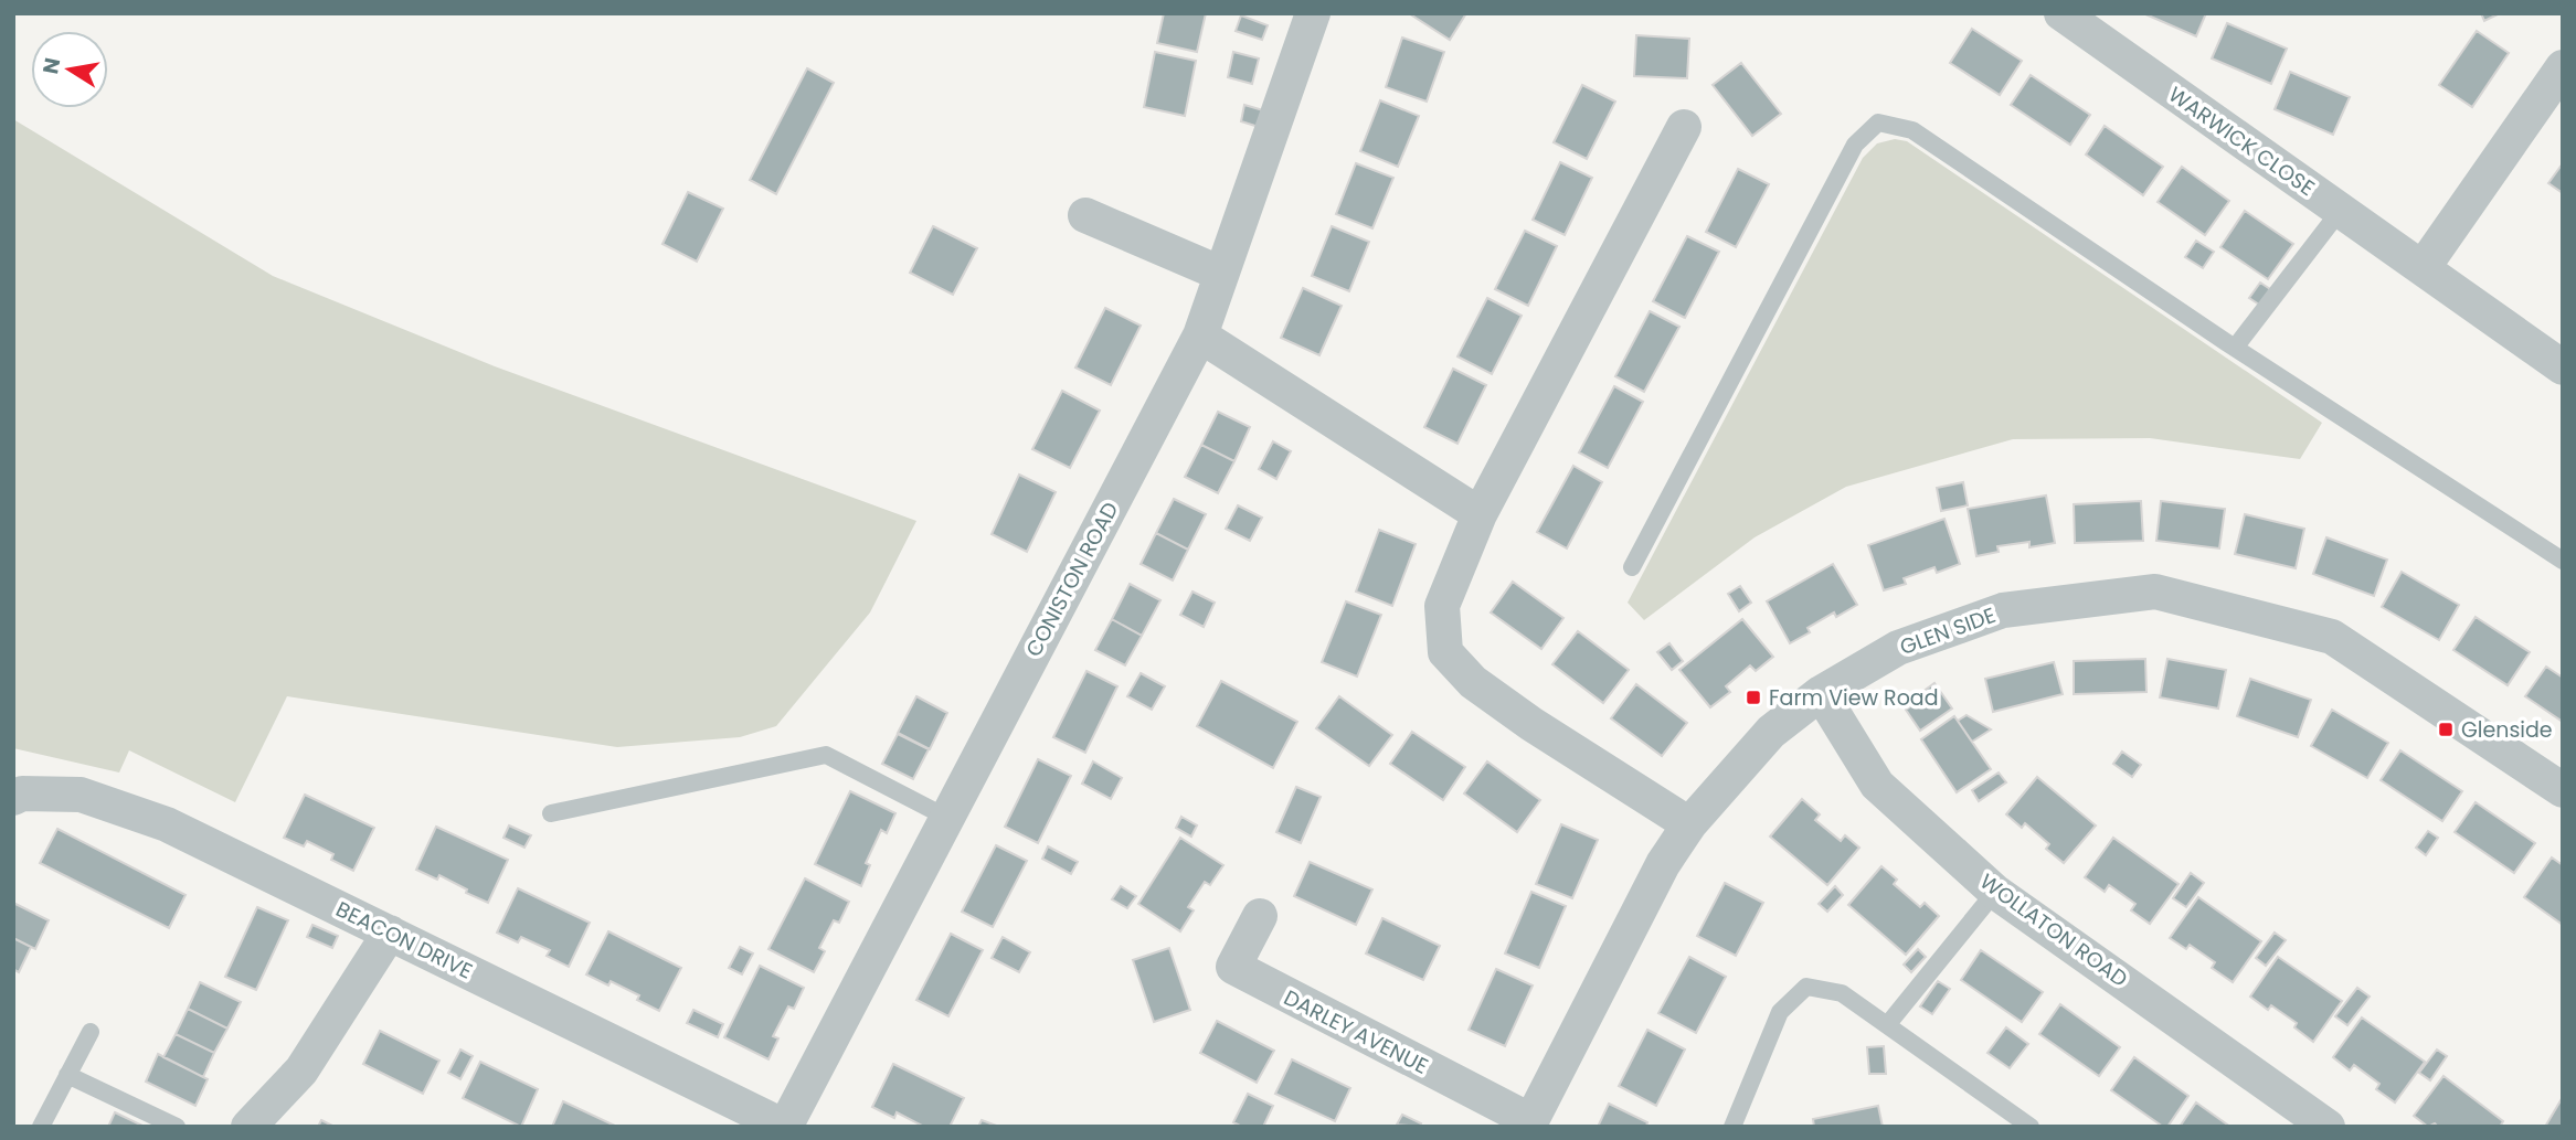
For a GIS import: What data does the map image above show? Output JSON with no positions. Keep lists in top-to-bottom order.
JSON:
{
  "streets": {
    "street": [
      "WARWICK CLOSE",
      "CONISTON ROAD",
      "GLEN SIDE",
      "WOLLATON ROAD",
      "BEACON DRIVE",
      "DARLEY AVENUE"
    ]
  },
  "crossings": [
    ["CONISTON ROAD", "BEACON DRIVE"],
    ["GLEN SIDE", "WOLLATON ROAD"],
    ["GLEN SIDE", "DARLEY AVENUE"]
  ],
  "places": {
    "transit": ["Farm View Road", "Glenside"]
  },
  "north": "left"
}
